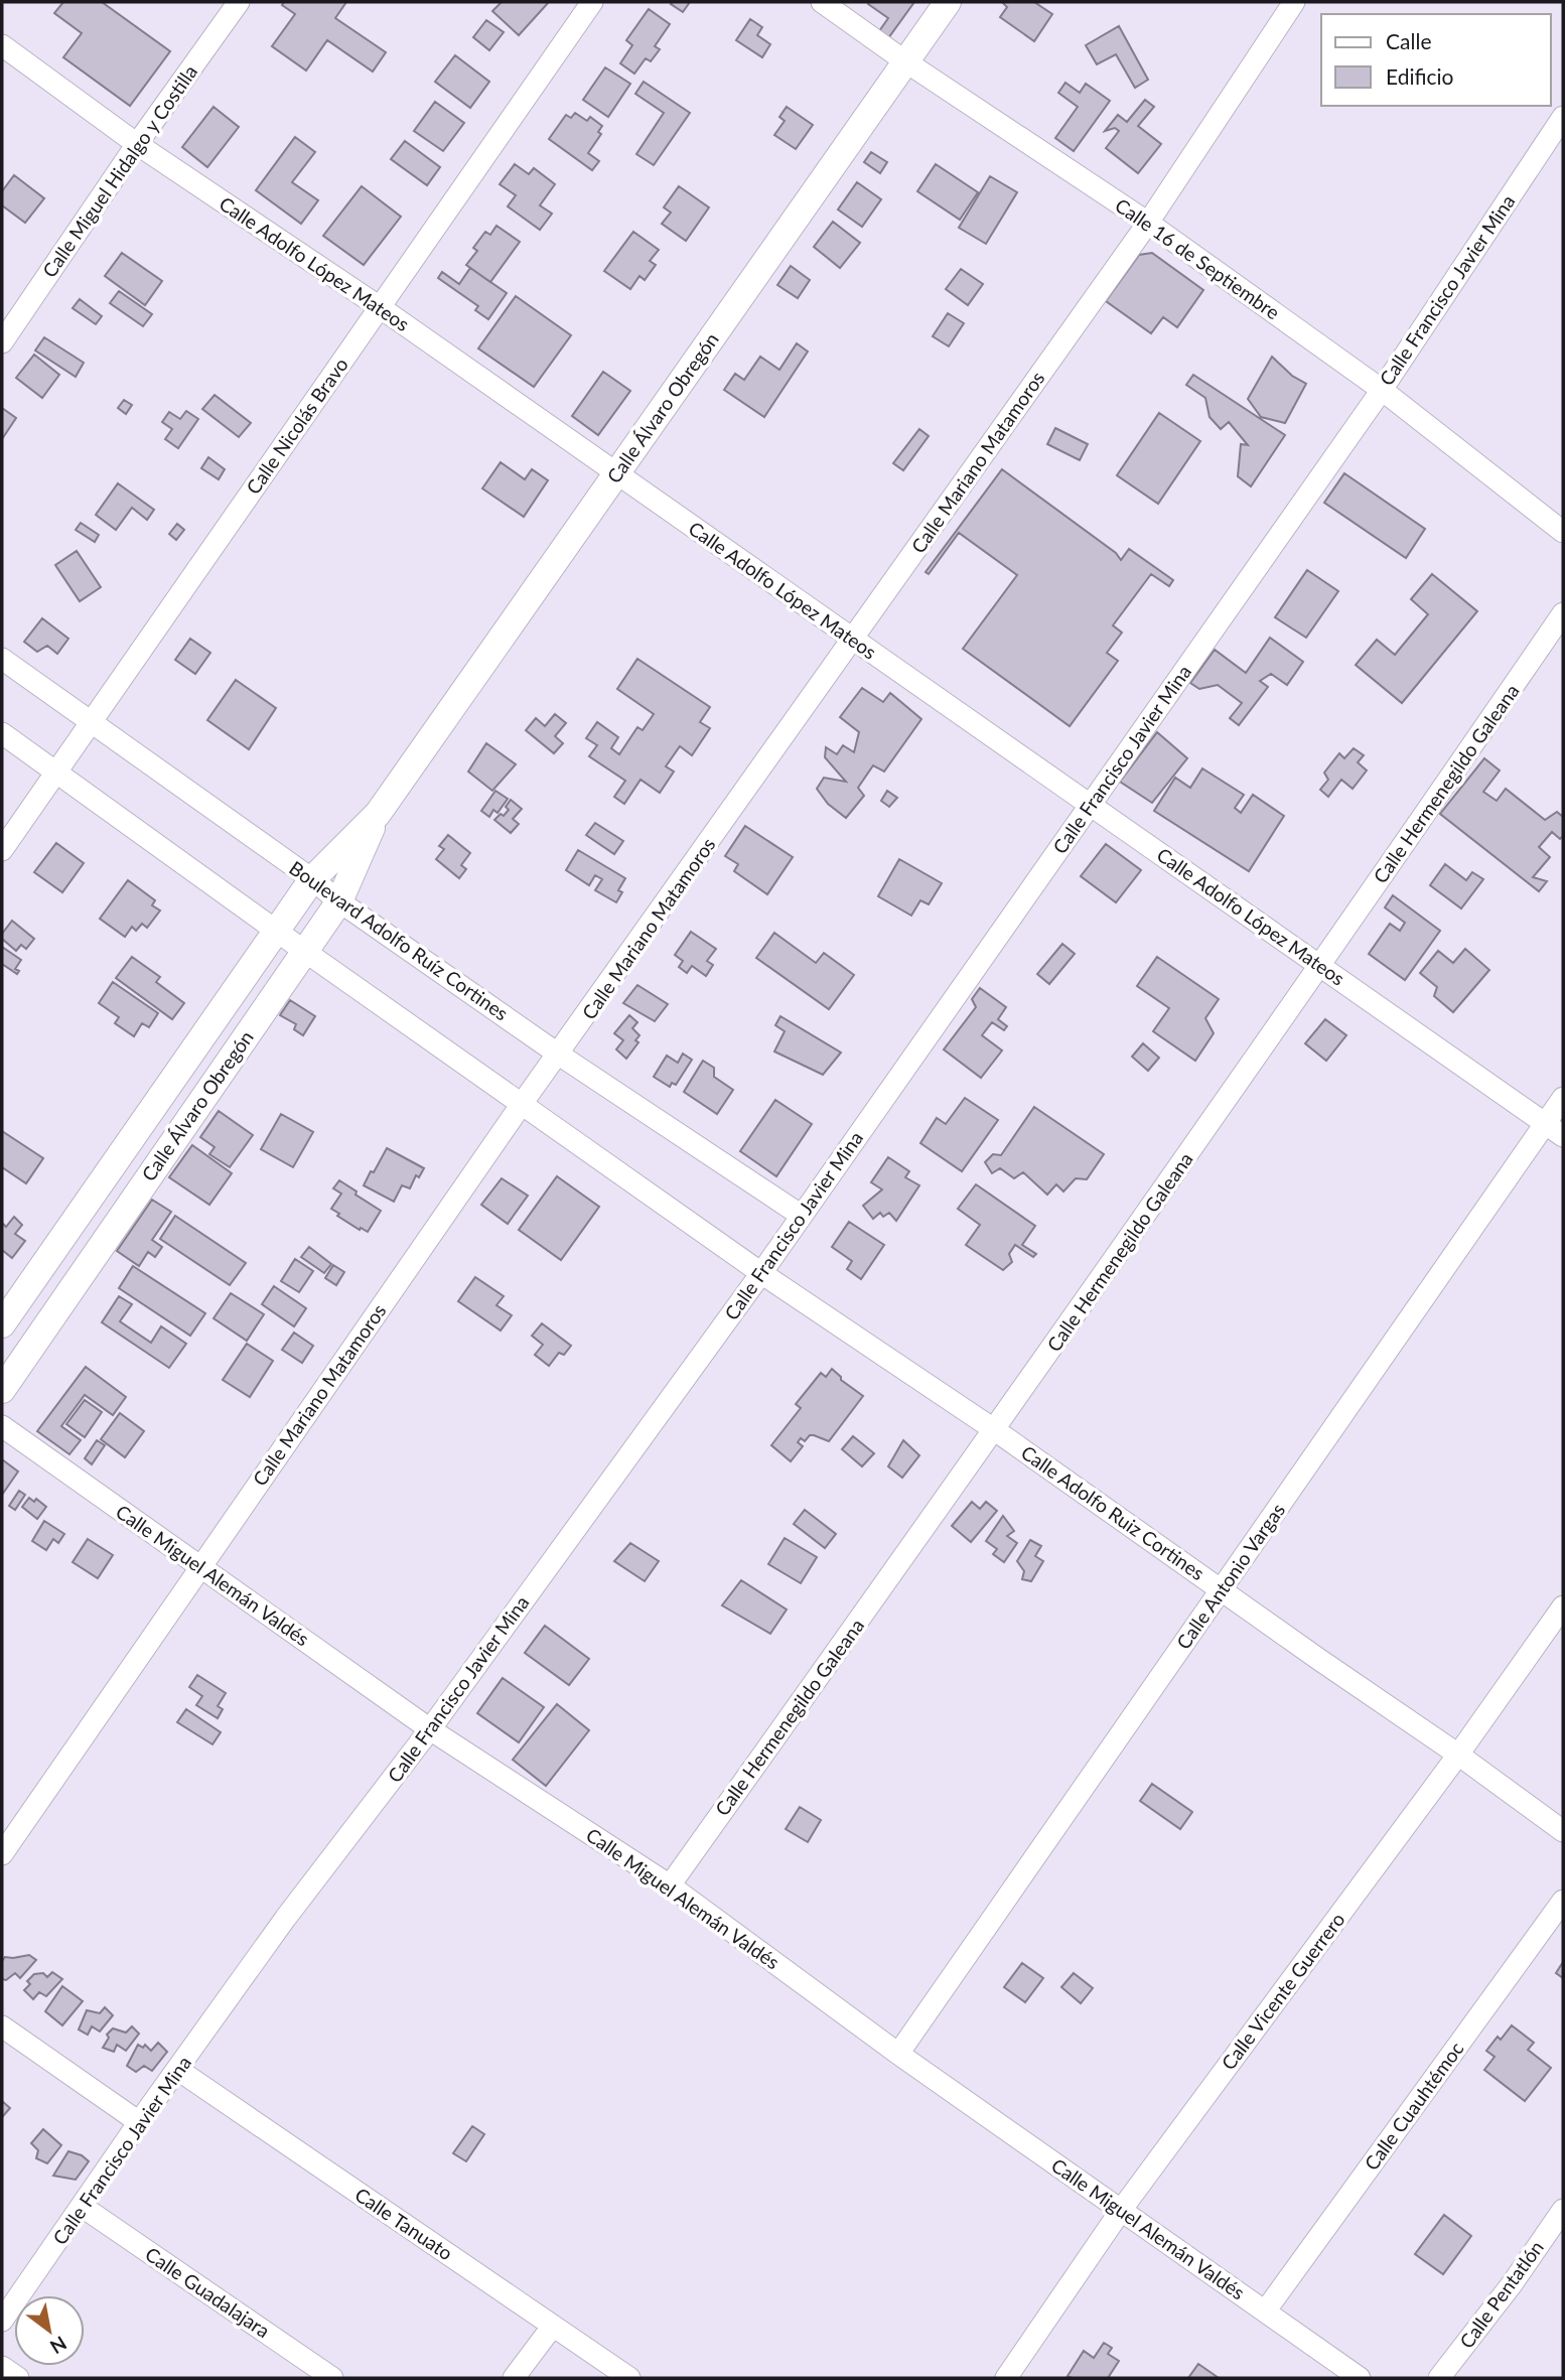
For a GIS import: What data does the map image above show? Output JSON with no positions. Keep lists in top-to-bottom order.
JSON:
{
  "streets": {
    "street": [
      "Calle Miguel Hidalgo y Costilla",
      "Calle 16 de Septiembre",
      "Calle Adolfo López Mateos",
      "Calle Francisco Javier Mina",
      "Calle Álvaro Obregón",
      "Calle Nicolás Bravo",
      "Calle Mariano Matamoros",
      "Calle Hermenegildo Galeana",
      "Boulevard Adolfo Ruíz Cortines",
      "Calle Adolfo Ruiz Cortines",
      "Calle Miguel Alemán Valdés",
      "Calle Antonio Vargas",
      "Calle Vicente Guerrero",
      "Calle Cuauhtémoc",
      "Calle Tanuato",
      "Calle Guadalajara",
      "Calle Pentatlón"
    ]
  },
  "crossings": [
    ["Calle Miguel Hidalgo y Costilla", "Calle Adolfo López Mateos"],
    ["Calle 16 de Septiembre", "Calle Francisco Javier Mina"],
    ["Calle 16 de Septiembre", "Calle Álvaro Obregón"],
    ["Calle 16 de Septiembre", "Calle Mariano Matamoros"],
    ["Calle Adolfo López Mateos", "Calle Francisco Javier Mina"],
    ["Calle Adolfo López Mateos", "Calle Álvaro Obregón"],
    ["Calle Adolfo López Mateos", "Calle Nicolás Bravo"],
    ["Calle Adolfo López Mateos", "Calle Mariano Matamoros"],
    ["Calle Adolfo López Mateos", "Calle Hermenegildo Galeana"],
    ["Calle Adolfo López Mateos", "Calle Antonio Vargas"],
    ["Calle Francisco Javier Mina", "Boulevard Adolfo Ruíz Cortines"],
    ["Calle Francisco Javier Mina", "Calle Adolfo Ruiz Cortines"],
    ["Calle Francisco Javier Mina", "Calle Miguel Alemán Valdés"],
    ["Calle Francisco Javier Mina", "Calle Tanuato"],
    ["Calle Francisco Javier Mina", "Calle Guadalajara"],
    ["Calle Álvaro Obregón", "Boulevard Adolfo Ruíz Cortines"],
    ["Calle Álvaro Obregón", "Calle Adolfo Ruiz Cortines"],
    ["Calle Nicolás Bravo", "Boulevard Adolfo Ruíz Cortines"],
    ["Calle Mariano Matamoros", "Boulevard Adolfo Ruíz Cortines"],
    ["Calle Mariano Matamoros", "Calle Adolfo Ruiz Cortines"],
    ["Calle Mariano Matamoros", "Calle Miguel Alemán Valdés"],
    ["Calle Hermenegildo Galeana", "Calle Adolfo Ruiz Cortines"],
    ["Calle Hermenegildo Galeana", "Calle Miguel Alemán Valdés"],
    ["Calle Adolfo Ruiz Cortines", "Calle Antonio Vargas"],
    ["Calle Adolfo Ruiz Cortines", "Calle Vicente Guerrero"],
    ["Calle Miguel Alemán Valdés", "Calle Antonio Vargas"],
    ["Calle Miguel Alemán Valdés", "Calle Vicente Guerrero"],
    ["Calle Miguel Alemán Valdés", "Calle Cuauhtémoc"]
  ],
  "legend": ["Calle", "Edificio"],
  "north": "bottom right"
}
